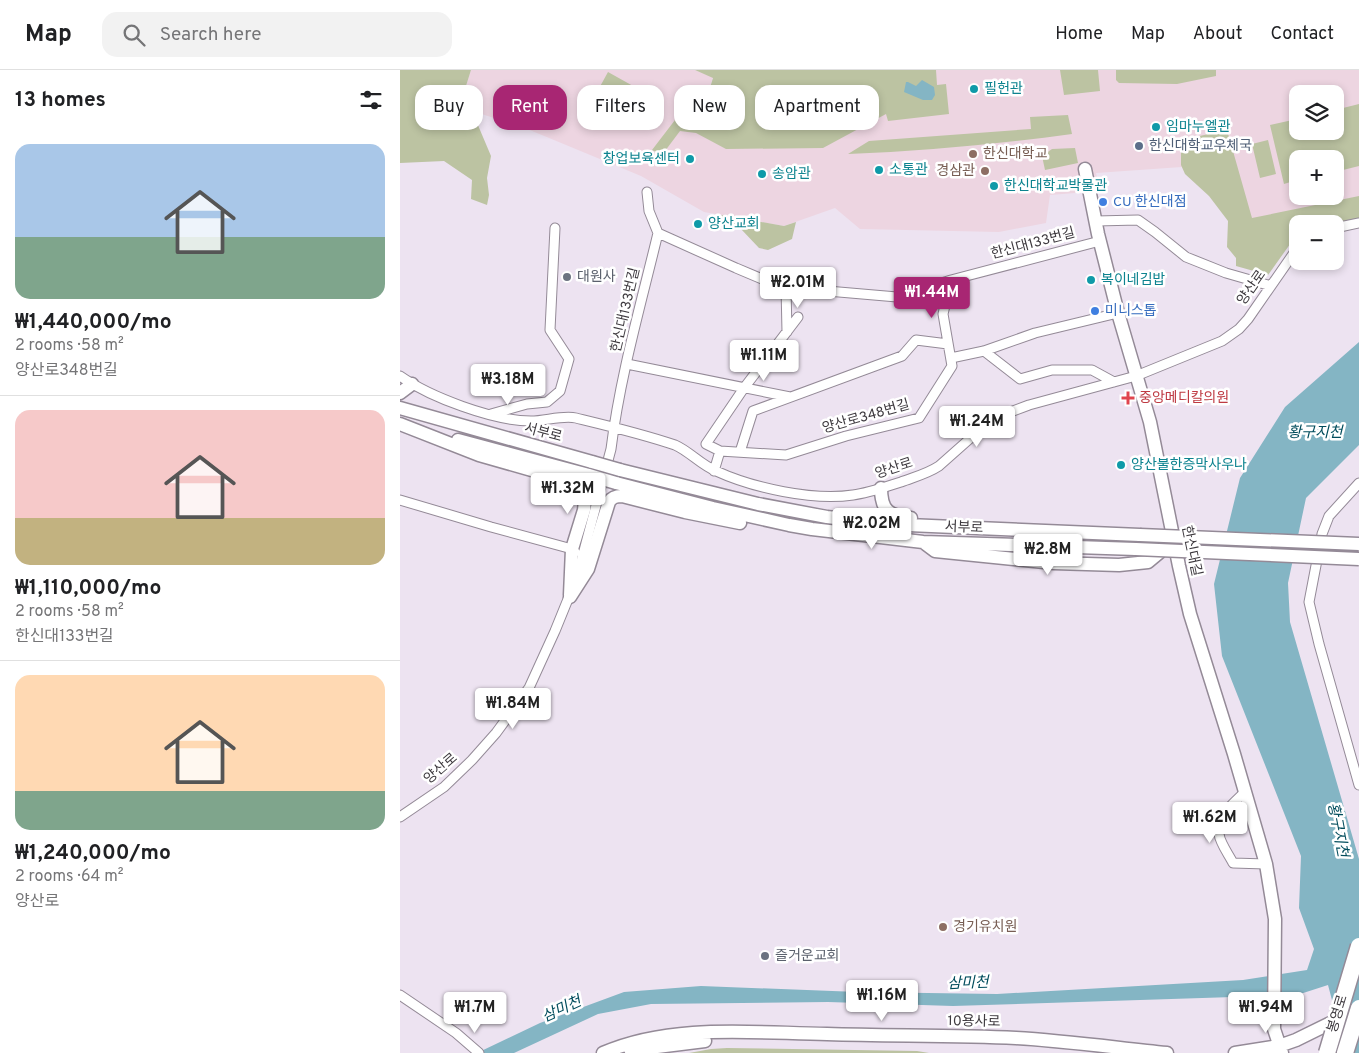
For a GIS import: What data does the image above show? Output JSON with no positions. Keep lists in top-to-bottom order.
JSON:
{
  "streets": {
    "highway": ["봉영로"],
    "main road": ["서부로", "한신대길", "10용사로"],
    "street": ["한신대133번길", "양산로", "양산로348번길"]
  },
  "crossings": [
    ["한신대133번길", "양산로"],
    ["한신대133번길", "한신대길"],
    ["양산로", "한신대길"]
  ],
  "water": ["황구지천", "삼미천"],
  "places": {
    "other": [
      "필헌관",
      "임마누엘관",
      "한신대학교우체국",
      "한신대학교",
      "창업보육센터",
      "소통관",
      "경삼관",
      "송암관",
      "한신대학교박물관",
      "CU 한신대점",
      "양산교회",
      "대원사",
      "복이네김밥",
      "미니스톱",
      "양산불한증막사우나",
      "경기유치원",
      "즐거운교회"
    ],
    "health": ["중앙메디칼의원"]
  },
  "page": {
    "header": "Map",
    "search": "Search here",
    "nav": [
      "Home",
      "Map",
      "About",
      "Contact"
    ],
    "heading": "13 homes",
    "map_buttons": ["+", "−"],
    "chip": [
      "Buy",
      "Rent",
      "Filters",
      "New",
      "Apartment"
    ],
    "list": [
      {
        "name": "₩1,440,000/mo",
        "note": "2 rooms · 58 m² · 양산로348번길"
      },
      {
        "name": "₩1,110,000/mo",
        "note": "2 rooms · 58 m² · 한신대133번길"
      },
      {
        "name": "₩1,240,000/mo",
        "note": "2 rooms · 64 m² · 양산로"
      }
    ],
    "price": [
      "₩2.01M",
      "₩1.44M",
      "₩1.11M",
      "₩3.18M",
      "₩1.24M",
      "₩1.32M",
      "₩2.02M",
      "₩2.8M",
      "₩1.84M",
      "₩1.62M",
      "₩1.16M",
      "₩1.7M",
      "₩1.94M"
    ]
  }
}
